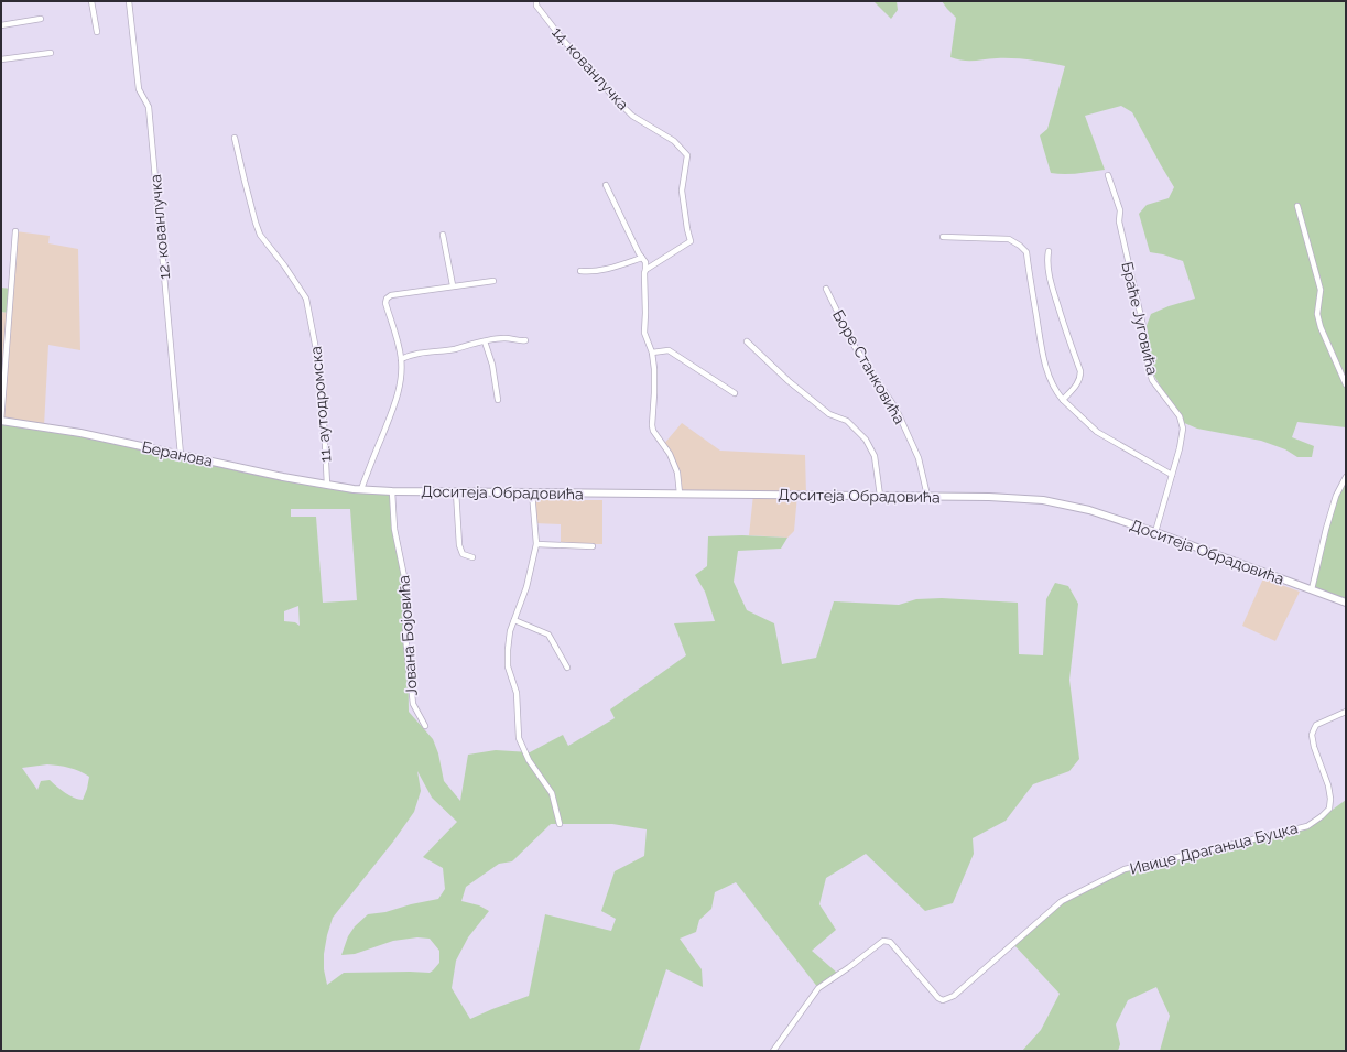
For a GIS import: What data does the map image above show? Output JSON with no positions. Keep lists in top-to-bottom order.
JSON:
{
  "streets": {
    "main road": ["Беранова", "Доситеја Обрадовића"],
    "street": [
      "14. кованлучка",
      "12. кованлучка",
      "Браће Југовића",
      "Боре Станковића",
      "11. аутодромска",
      "Јована Бојовића",
      "Ивице Драгањца Буцка"
    ]
  },
  "crossings": [
    ["12. кованлучка", "Беранова"],
    ["Браће Југовића", "Доситеја Обрадовића"],
    ["Боре Станковића", "Доситеја Обрадовића"],
    ["11. аутодромска", "Беранова"],
    ["Беранова", "Доситеја Обрадовића"],
    ["Доситеја Обрадовића", "Јована Бојовића"]
  ]
}
